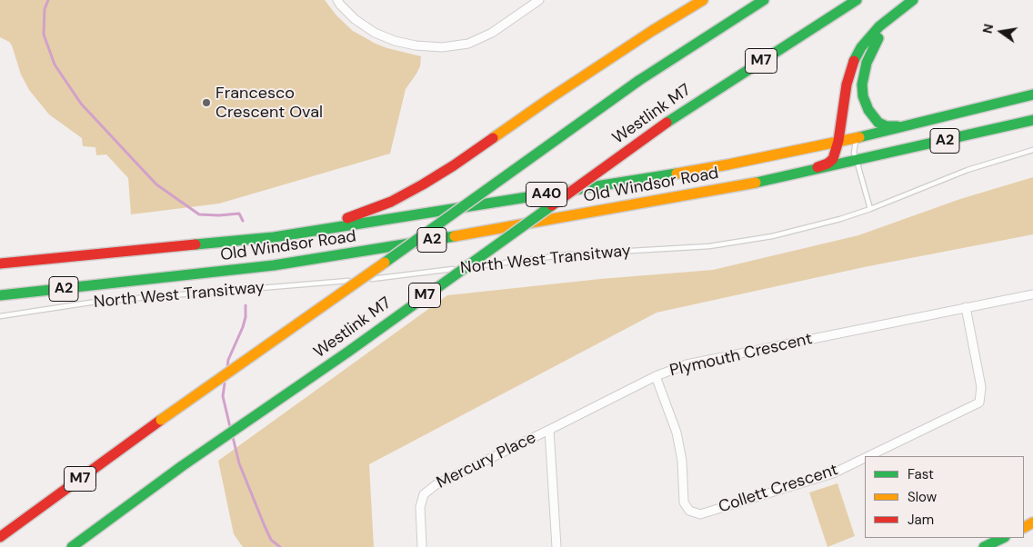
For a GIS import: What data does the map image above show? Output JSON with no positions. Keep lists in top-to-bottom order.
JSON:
{
  "streets": {
    "main road": [
      "M7",
      "Westlink M7",
      "A2",
      "Old Windsor Road",
      "A40"
    ],
    "street": ["Plymouth Crescent", "Mercury Place", "Collett Crescent"],
    "lane": ["North West Transitway"]
  },
  "crossings": [
    ["Plymouth Crescent", "Mercury Place"],
    ["Plymouth Crescent", "Collett Crescent"]
  ],
  "places": ["Francesco Crescent Oval"],
  "legend": ["Fast", "Slow", "Jam"],
  "north": "left"
}
